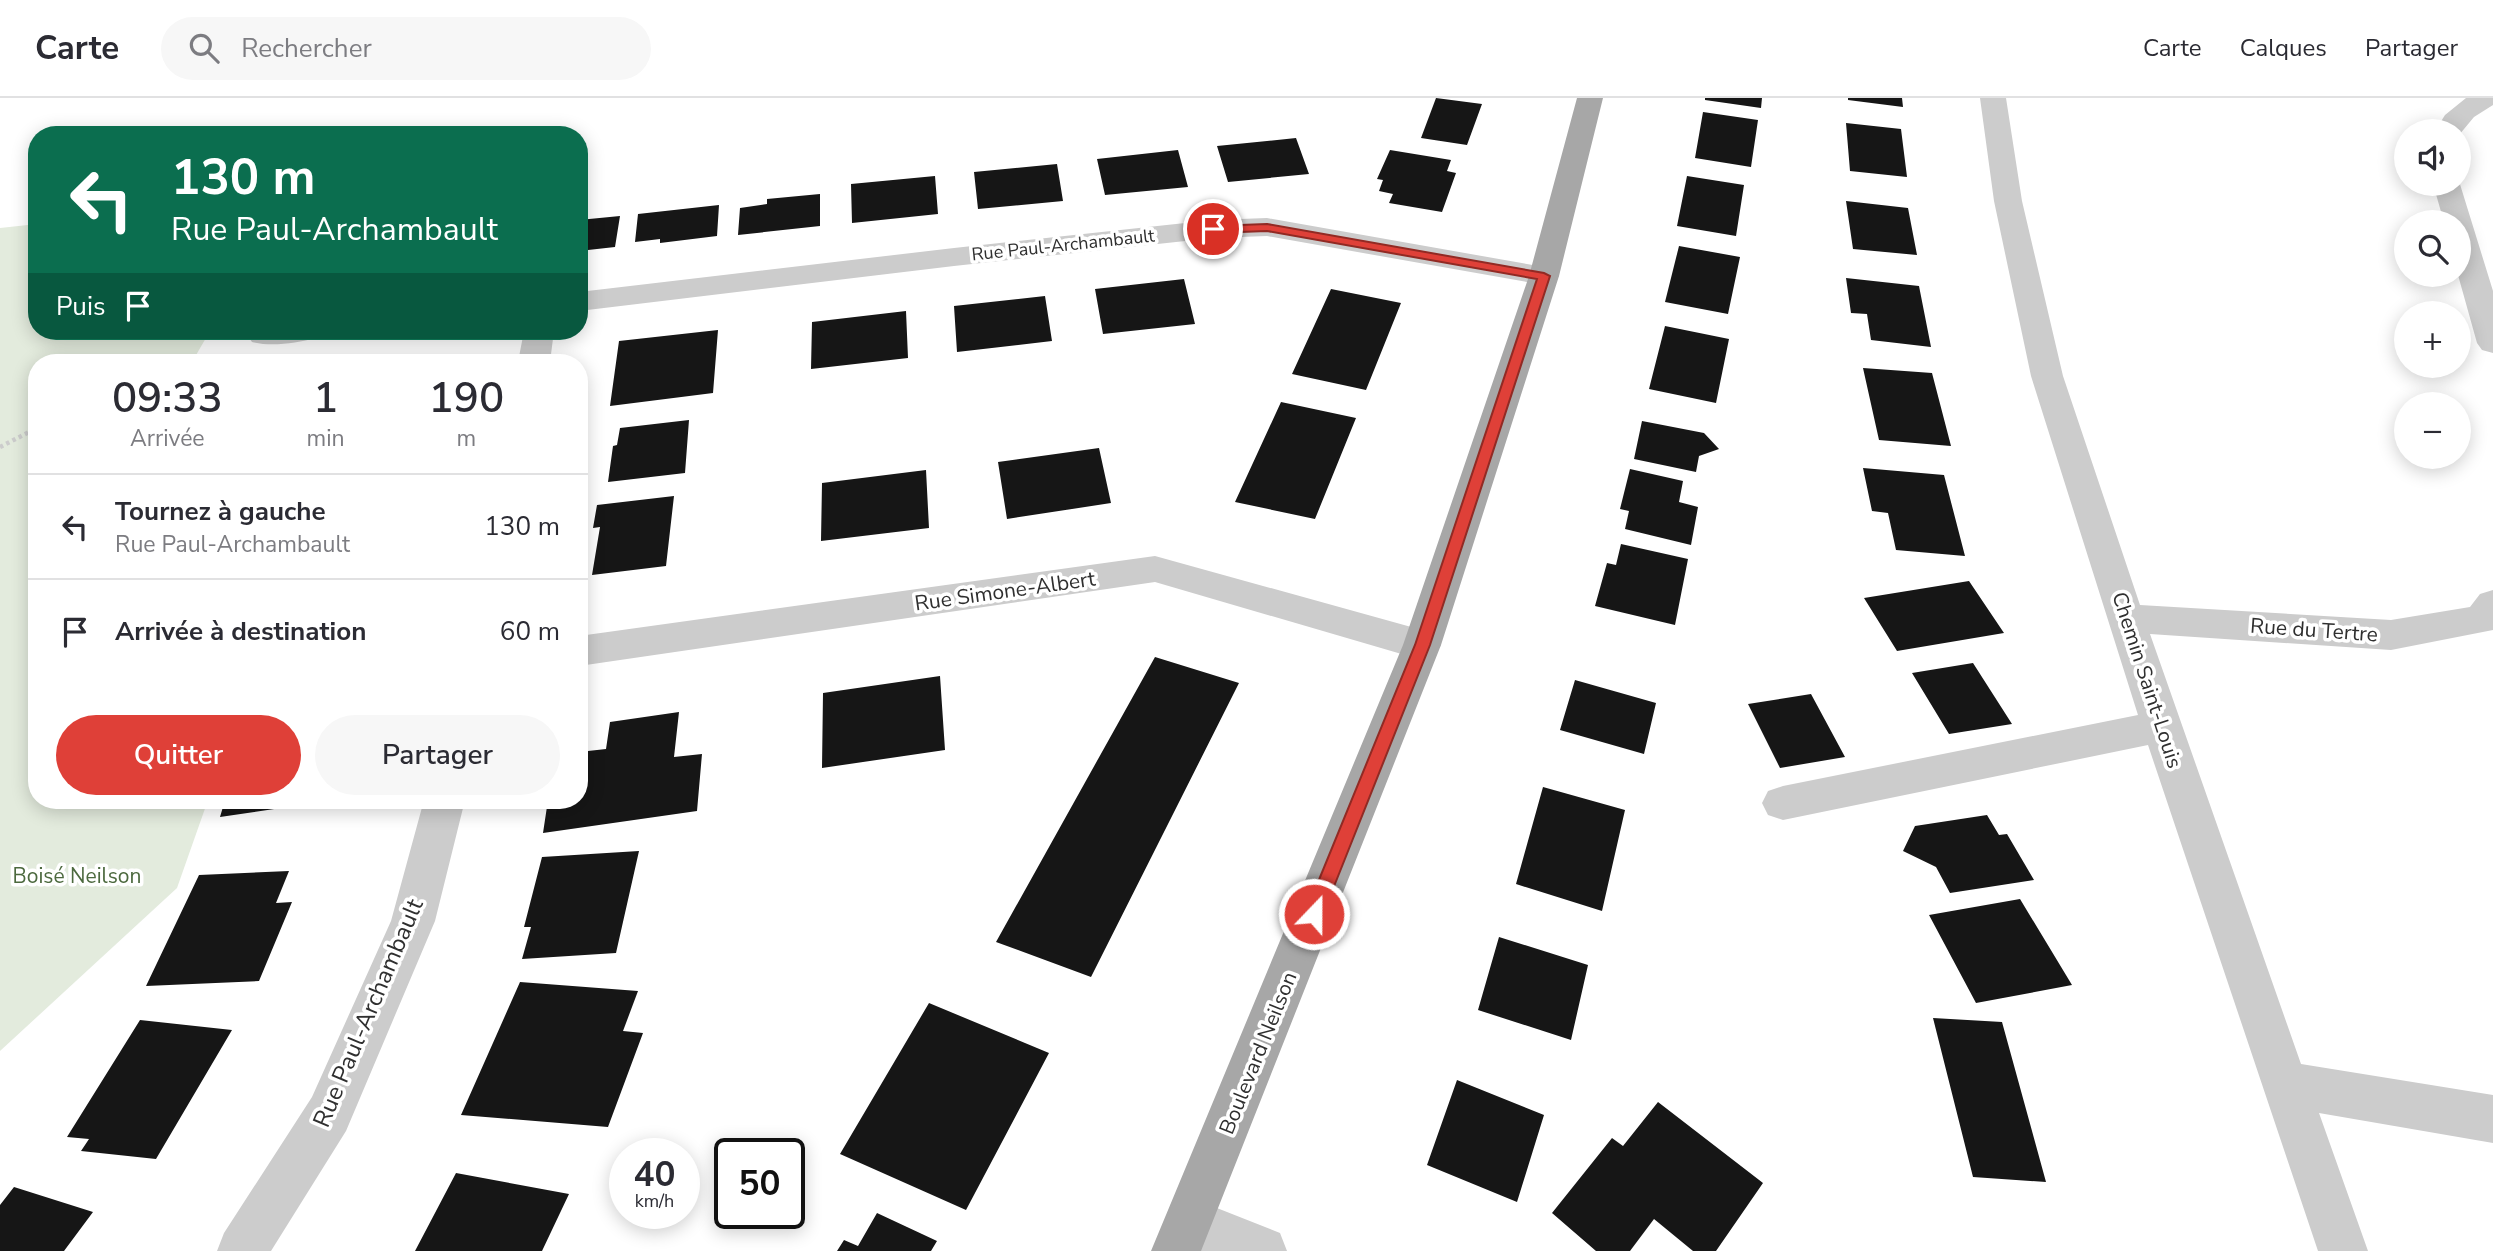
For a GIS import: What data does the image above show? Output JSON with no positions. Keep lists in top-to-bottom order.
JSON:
{
  "streets": {
    "main road": ["Boulevard Neilson"],
    "street": [
      "Rue Paul-Archambault",
      "Rue Simone-Albert",
      "Rue du Tertre",
      "Chemin Saint-Louis"
    ]
  },
  "crossings": [
    ["Rue Paul-Archambault", "Boulevard Neilson"],
    ["Rue Simone-Albert", "Boulevard Neilson"],
    ["Rue du Tertre", "Chemin Saint-Louis"]
  ],
  "parks": ["Boisé Neilson"],
  "page": {
    "header": "Carte",
    "search": "Rechercher",
    "nav": ["Carte", "Calques", "Partager"],
    "map_buttons": ["+", "−"],
    "turn": ["130 m", "Rue Paul-Archambault"],
    "then": "Puis",
    "eta": [
      "09:33",
      "Arrivée",
      "1",
      "min",
      "190",
      "m"
    ],
    "list": [
      {
        "name": "Tournez à gauche",
        "note": "Rue Paul-Archambault",
        "value": "130 m"
      },
      {
        "name": "Arrivée à destination",
        "value": "60 m"
      }
    ],
    "buttons": ["Quitter", "Partager"],
    "speed": "40 km/h",
    "limit": "50"
  }
}
